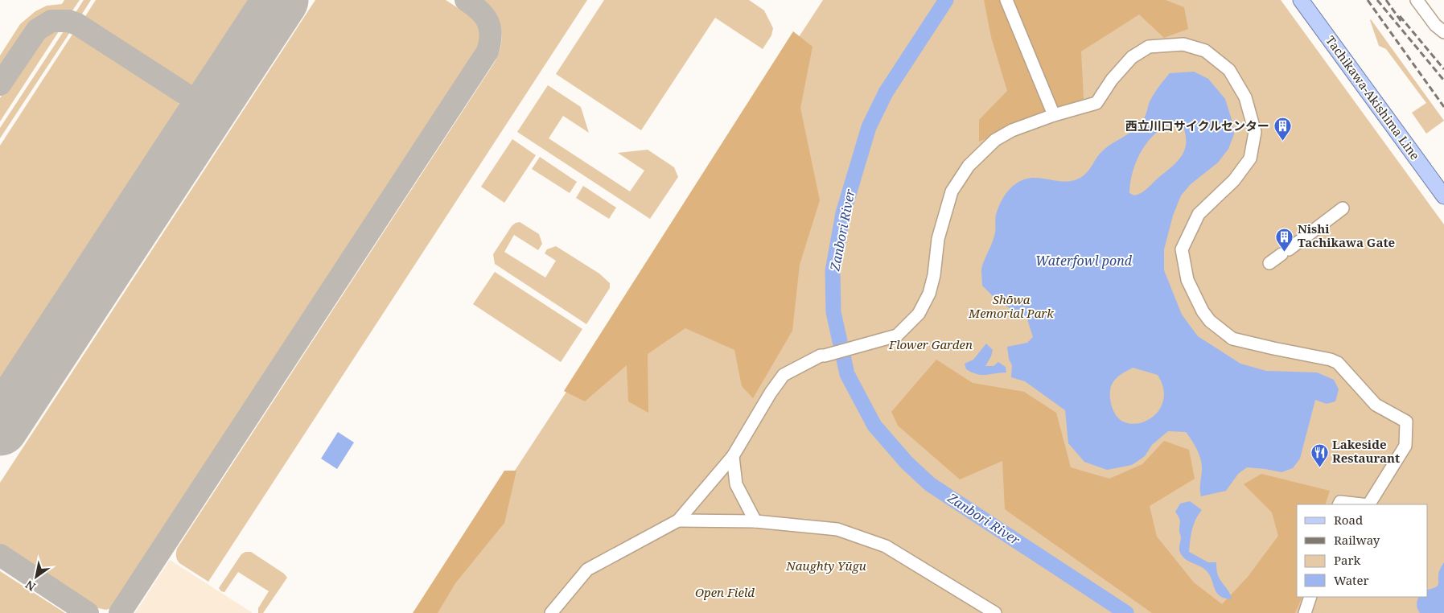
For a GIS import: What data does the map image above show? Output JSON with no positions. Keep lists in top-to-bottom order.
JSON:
{
  "streets": {
    "main road": ["Tachikawa-Akishima Line"]
  },
  "water": ["Zanbori River", "Waterfowl pond"],
  "parks": [
    "Shōwa Memorial Park",
    "Flower Garden",
    "Naughty Yūgu",
    "Open Field"
  ],
  "places": {
    "building": ["西立川口サイクルセンター", "Nishi Tachikawa Gate"],
    "restaurant": ["Lakeside Restaurant"]
  },
  "legend": [
    "Road",
    "Railway",
    "Park",
    "Water"
  ],
  "north": "bottom left"
}
